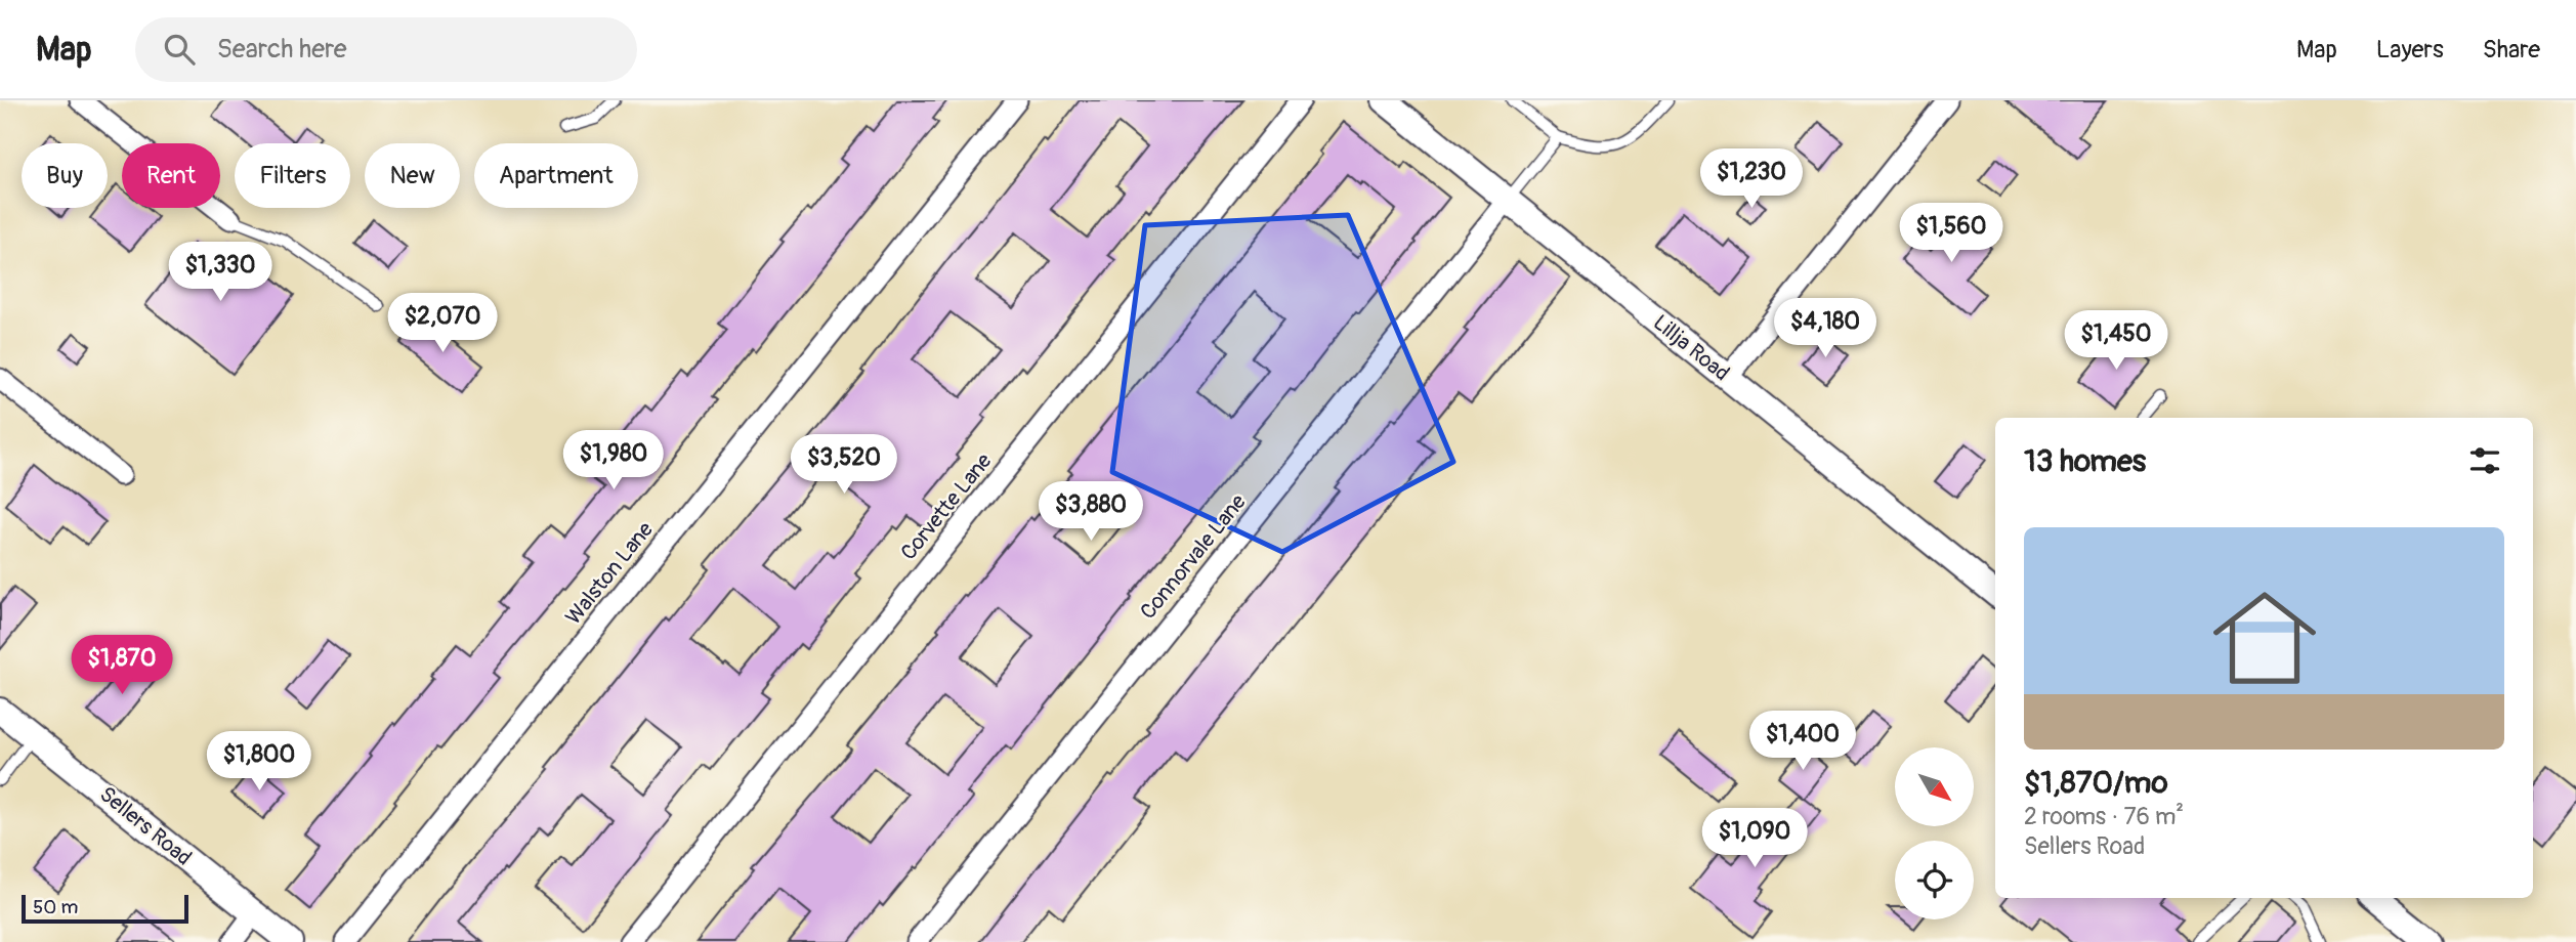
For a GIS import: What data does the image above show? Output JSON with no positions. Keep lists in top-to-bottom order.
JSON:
{
  "streets": {
    "street": [
      "Lillja Road",
      "Corvette Lane",
      "Connorvale Lane",
      "Walston Lane",
      "Sellers Road"
    ]
  },
  "crossings": [
    ["Lillja Road", "Connorvale Lane"]
  ],
  "scale_bar": "50 m",
  "north": "bottom right",
  "page": {
    "header": "Map",
    "search": "Search here",
    "nav": ["Map", "Layers", "Share"],
    "chip": [
      "Buy",
      "Rent",
      "Filters",
      "New",
      "Apartment"
    ],
    "price": [
      "$1,230",
      "$1,560",
      "$1,330",
      "$2,070",
      "$4,180",
      "$1,450",
      "$1,980",
      "$3,520",
      "$3,880",
      "$1,870",
      "$1,400",
      "$1,800",
      "$1,090"
    ],
    "heading": "13 homes",
    "list": [
      {
        "name": "$1,870/mo",
        "note": "2 rooms · 76 m² · Sellers Road"
      }
    ],
    "scale": "50 m"
  }
}
